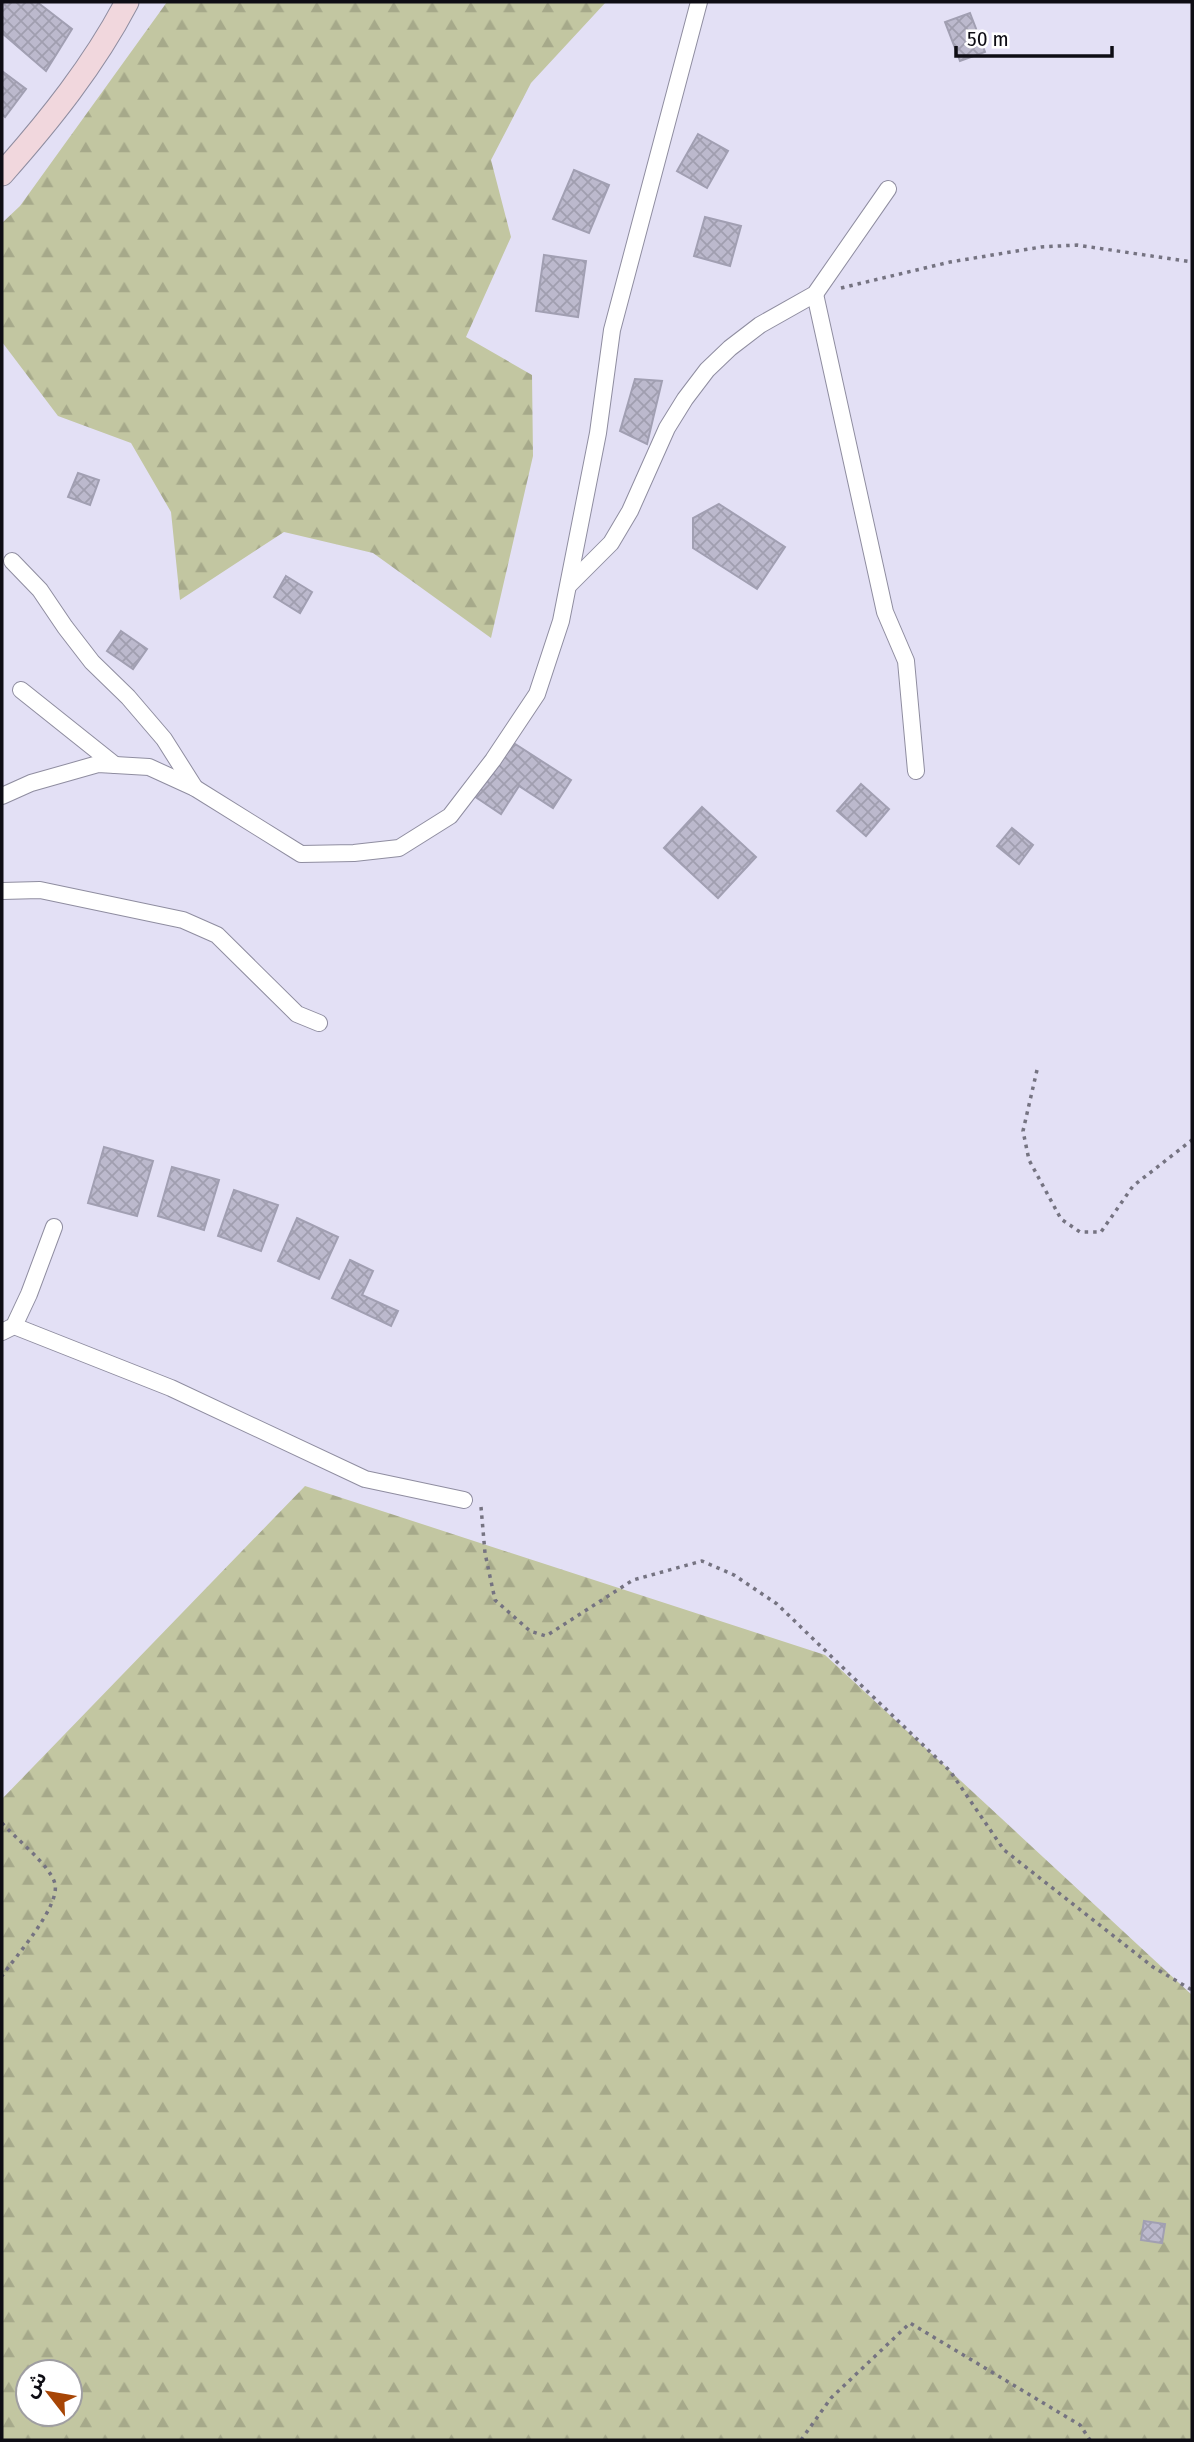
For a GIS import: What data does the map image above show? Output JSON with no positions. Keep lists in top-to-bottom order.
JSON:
{
  "scale_bar": "50 m",
  "north": "top left"
}
